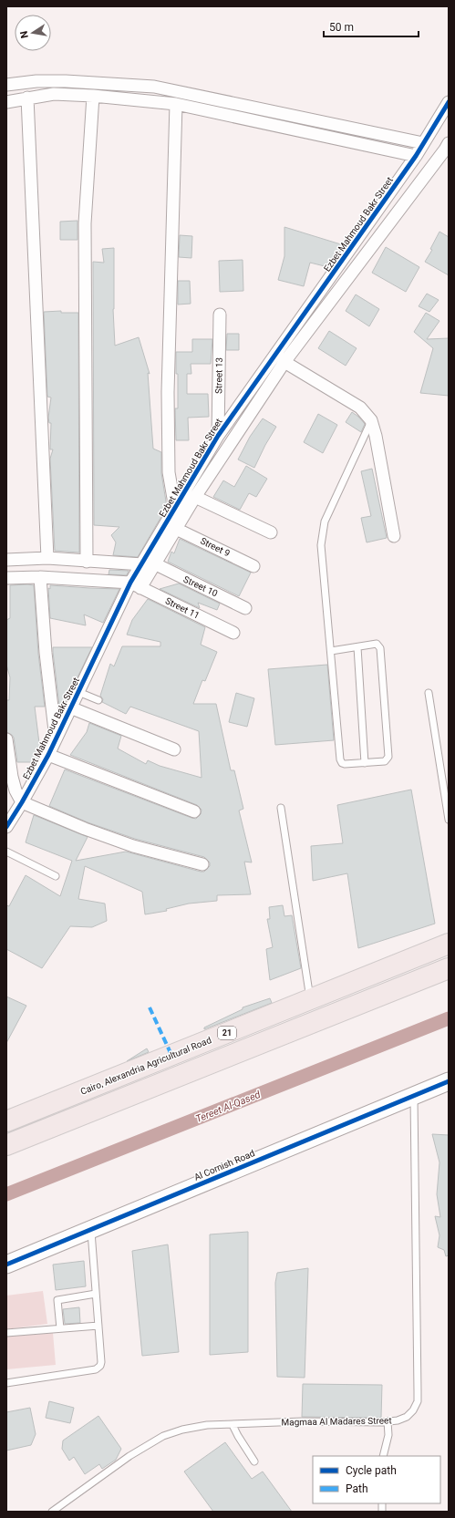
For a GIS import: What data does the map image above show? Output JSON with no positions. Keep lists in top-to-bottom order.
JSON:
{
  "streets": {
    "highway": ["21", "Cairo, Alexandria Agricultural Road"],
    "street": [
      "Ezbet Mahmoud Bakr Street",
      "Street 13",
      "Street 9",
      "Street 10",
      "Street 11",
      "Al Cornish Road"
    ],
    "lane": ["Magmaa Al Madares Street"]
  },
  "crossings": [
    ["Ezbet Mahmoud Bakr Street", "Street 13"],
    ["Ezbet Mahmoud Bakr Street", "Street 9"],
    ["Ezbet Mahmoud Bakr Street", "Street 10"],
    ["Ezbet Mahmoud Bakr Street", "Street 11"],
    ["Al Cornish Road", "Magmaa Al Madares Street"]
  ],
  "water": ["Tereet Al-Qased"],
  "legend": ["Cycle path", "Path"],
  "scale_bar": "50 m",
  "north": "left"
}
